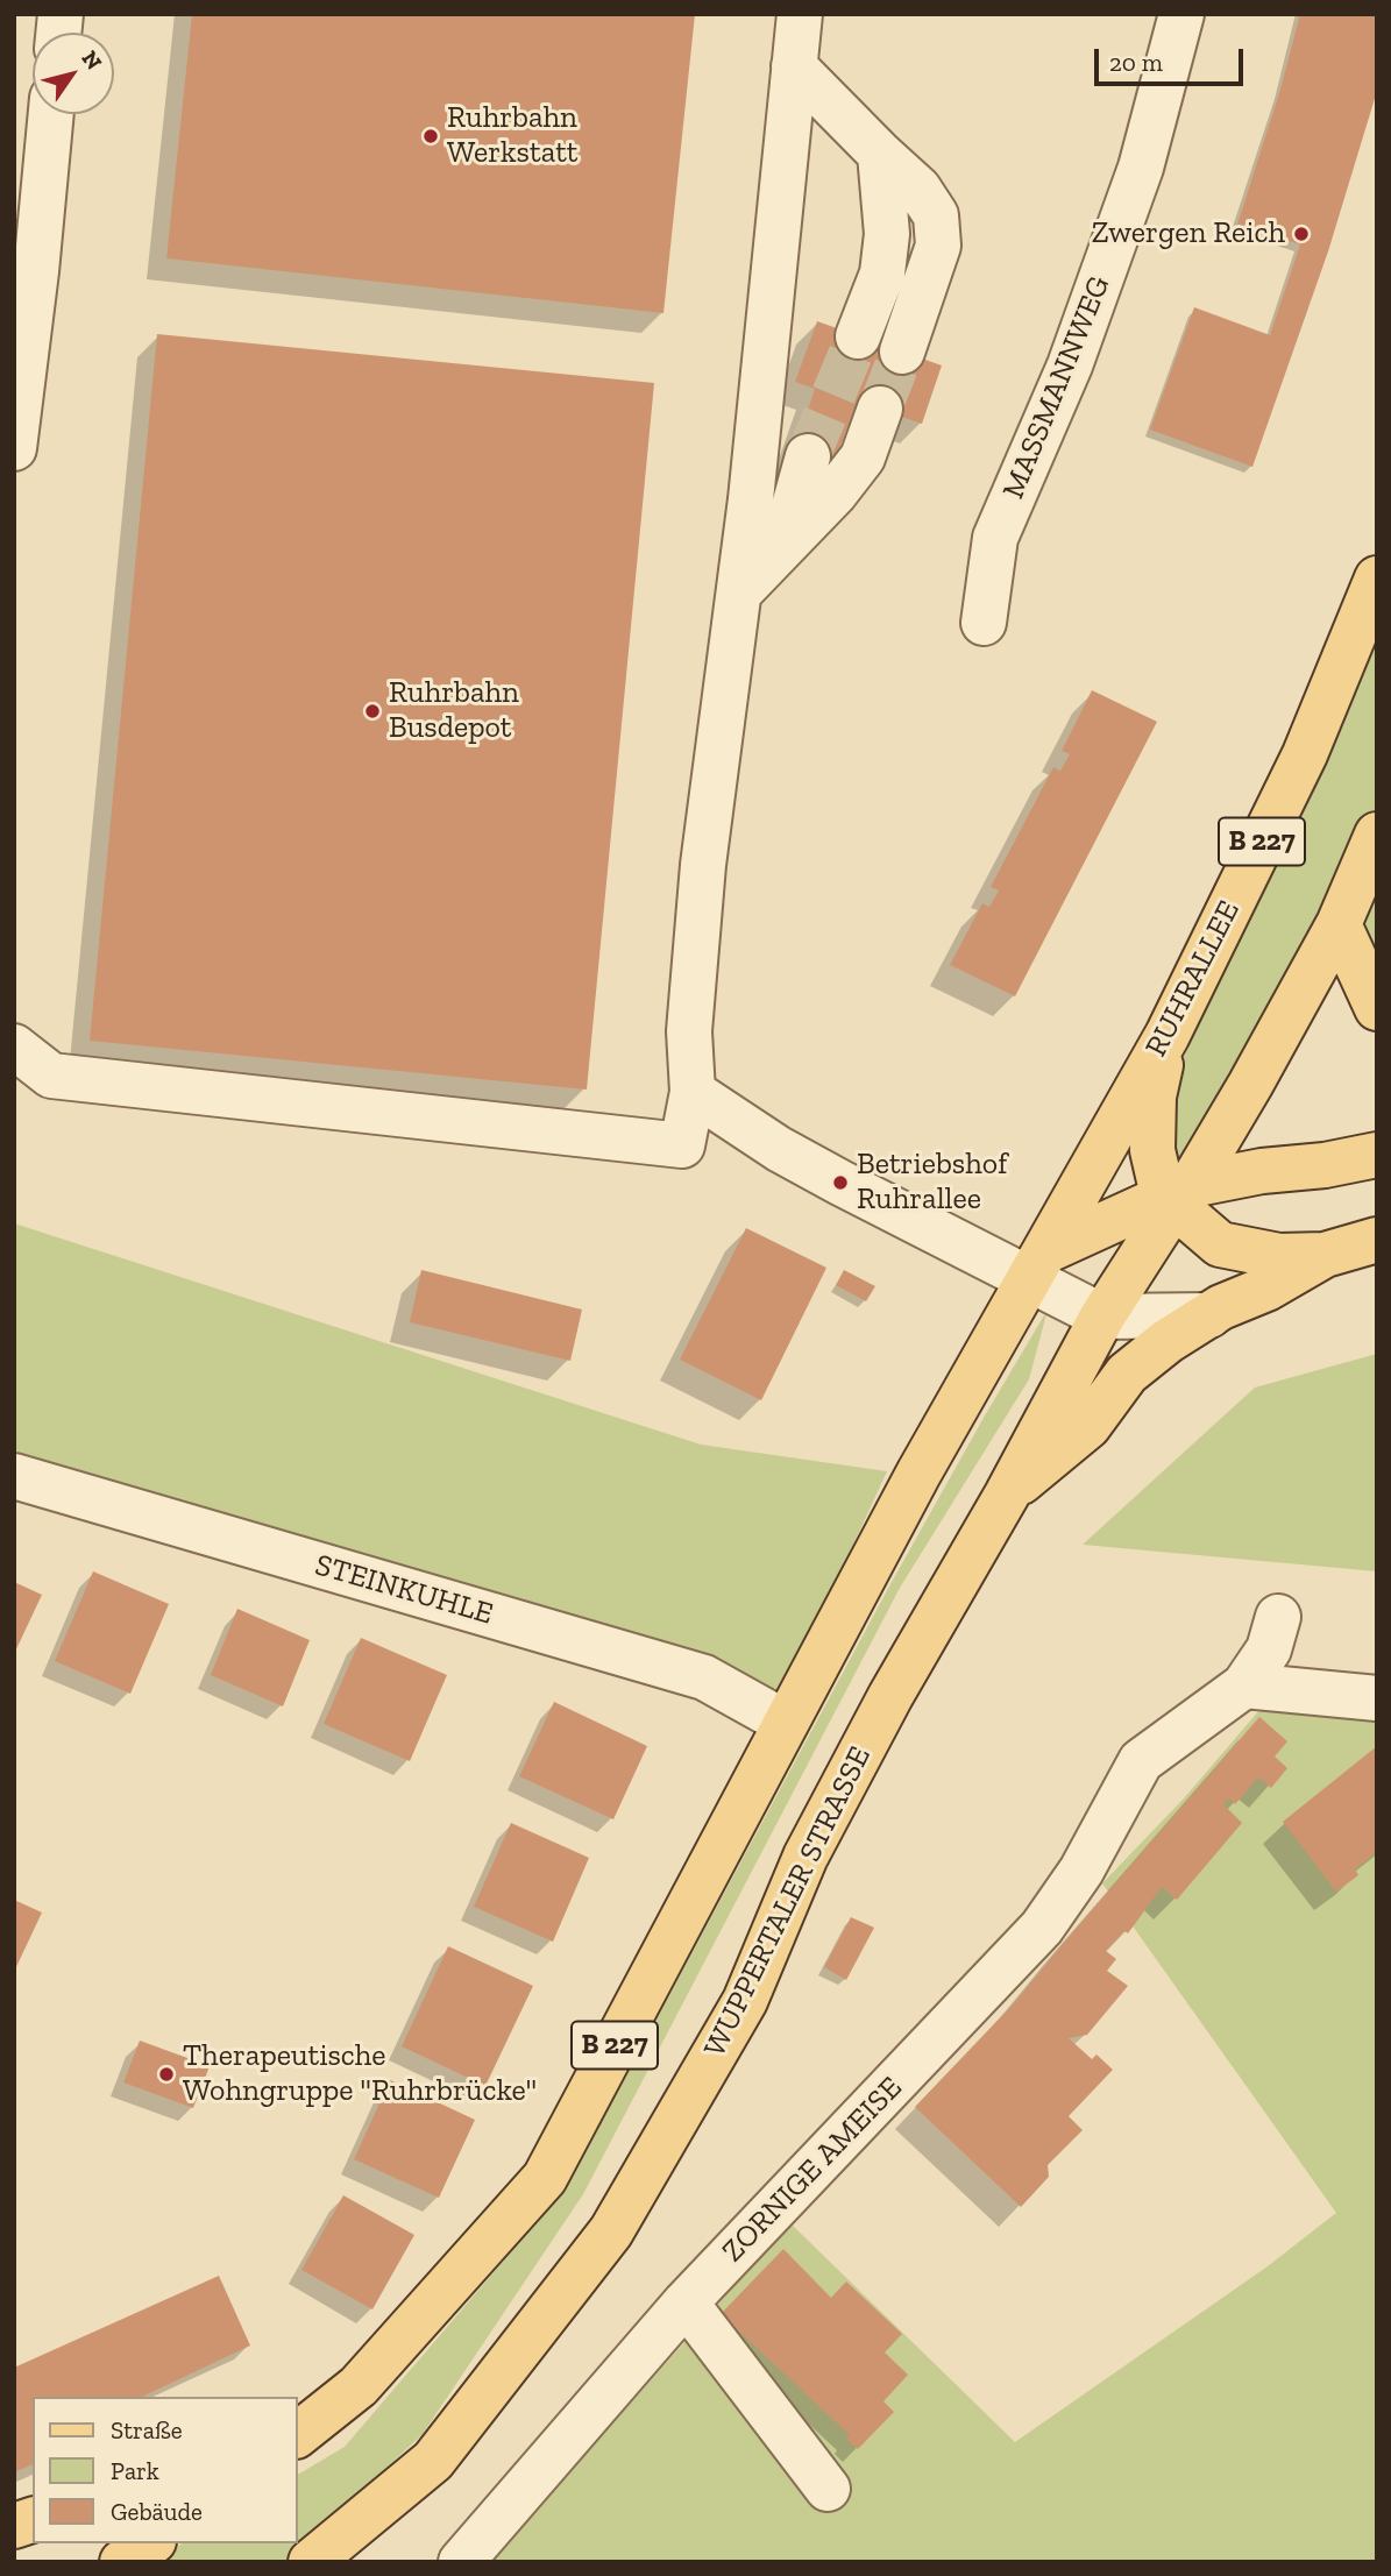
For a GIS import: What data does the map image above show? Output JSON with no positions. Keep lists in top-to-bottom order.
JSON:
{
  "streets": {
    "main road": ["B 227", "RUHRALLEE", "WUPPERTALER STRASSE"],
    "street": ["MASSMANNWEG", "STEINKUHLE", "ZORNIGE AMEISE"]
  },
  "crossings": [
    ["B 227", "RUHRALLEE"],
    ["B 227", "STEINKUHLE"],
    ["B 227", "WUPPERTALER STRASSE"]
  ],
  "places": [
    "Ruhrbahn Werkstatt",
    "Zwergen Reich",
    "Ruhrbahn Busdepot",
    "Betriebshof Ruhrallee",
    "Therapeutische Wohngruppe \"Ruhrbrücke\""
  ],
  "legend": ["Straße", "Park", "Gebäude"],
  "scale_bar": "20 m",
  "north": "top right"
}
